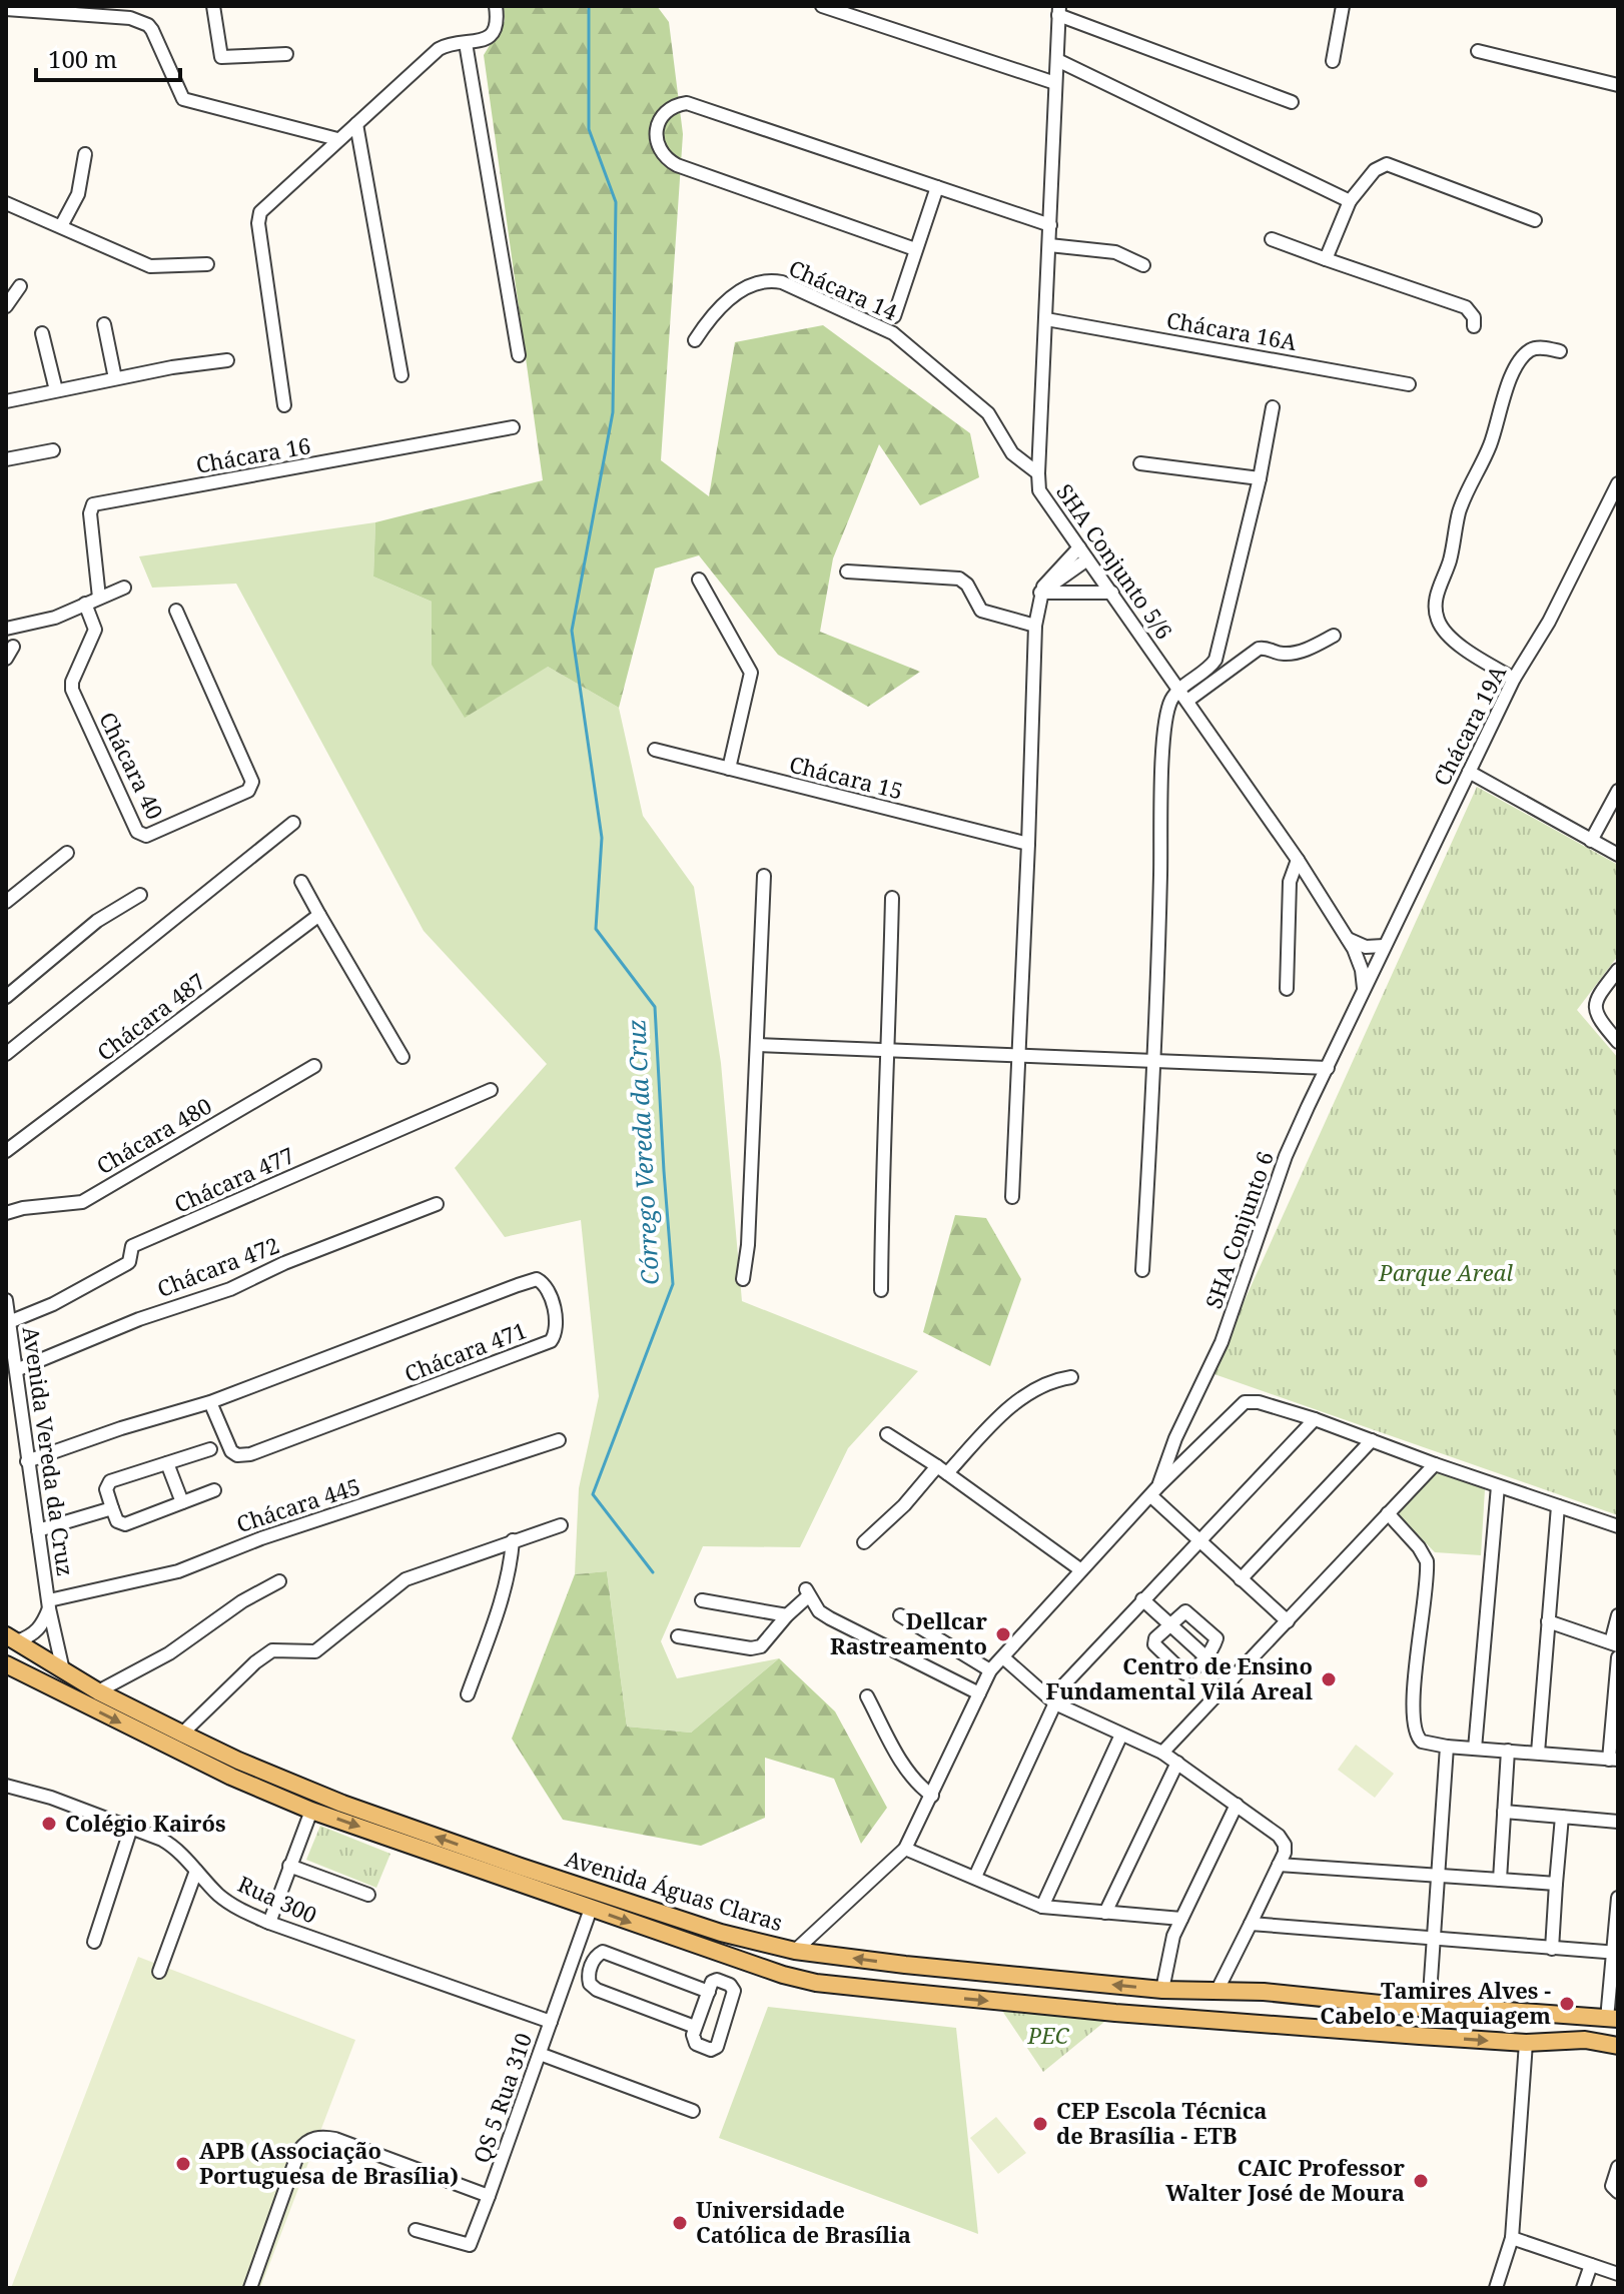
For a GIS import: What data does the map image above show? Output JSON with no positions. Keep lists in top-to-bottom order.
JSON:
{
  "streets": {
    "main road": ["Avenida Águas Claras"],
    "street": [
      "Chácara 14",
      "Chácara 16A",
      "Chácara 16",
      "SHA Conjunto 5/6",
      "Chácara 19A",
      "Chácara 40",
      "Chácara 15",
      "Chácara 487",
      "Chácara 480",
      "Chácara 477",
      "SHA Conjunto 6",
      "Chácara 472",
      "Chácara 471",
      "Avenida Vereda da Cruz",
      "Chácara 445",
      "Rua 300",
      "QS 5 Rua 310"
    ]
  },
  "crossings": [
    ["Chácara 14", "SHA Conjunto 5/6"],
    ["Chácara 16A", "SHA Conjunto 5/6"],
    ["SHA Conjunto 5/6", "Chácara 19A"],
    ["SHA Conjunto 5/6", "SHA Conjunto 6"],
    ["Chácara 19A", "SHA Conjunto 6"],
    ["Chácara 477", "Avenida Vereda da Cruz"],
    ["Chácara 472", "Avenida Vereda da Cruz"],
    ["Chácara 471", "Avenida Vereda da Cruz"],
    ["Avenida Vereda da Cruz", "Chácara 445"],
    ["Avenida Vereda da Cruz", "Avenida Águas Claras"],
    ["Avenida Águas Claras", "QS 5 Rua 310"],
    ["Rua 300", "QS 5 Rua 310"]
  ],
  "water": ["Córrego Vereda da Cruz"],
  "parks": ["Parque Areal", "PEC"],
  "places": [
    "Dellcar Rastreamento",
    "Centro de Ensino Fundamental Vila Areal",
    "Colégio Kairós",
    "Tamires Alves - Cabelo e Maquiagem",
    "CEP Escola Técnica de Brasília - ETB",
    "APB (Associação Portuguesa de Brasília)",
    "CAIC Professor Walter José de Moura",
    "Universidade Católica de Brasília"
  ],
  "scale_bar": "100 m"
}
